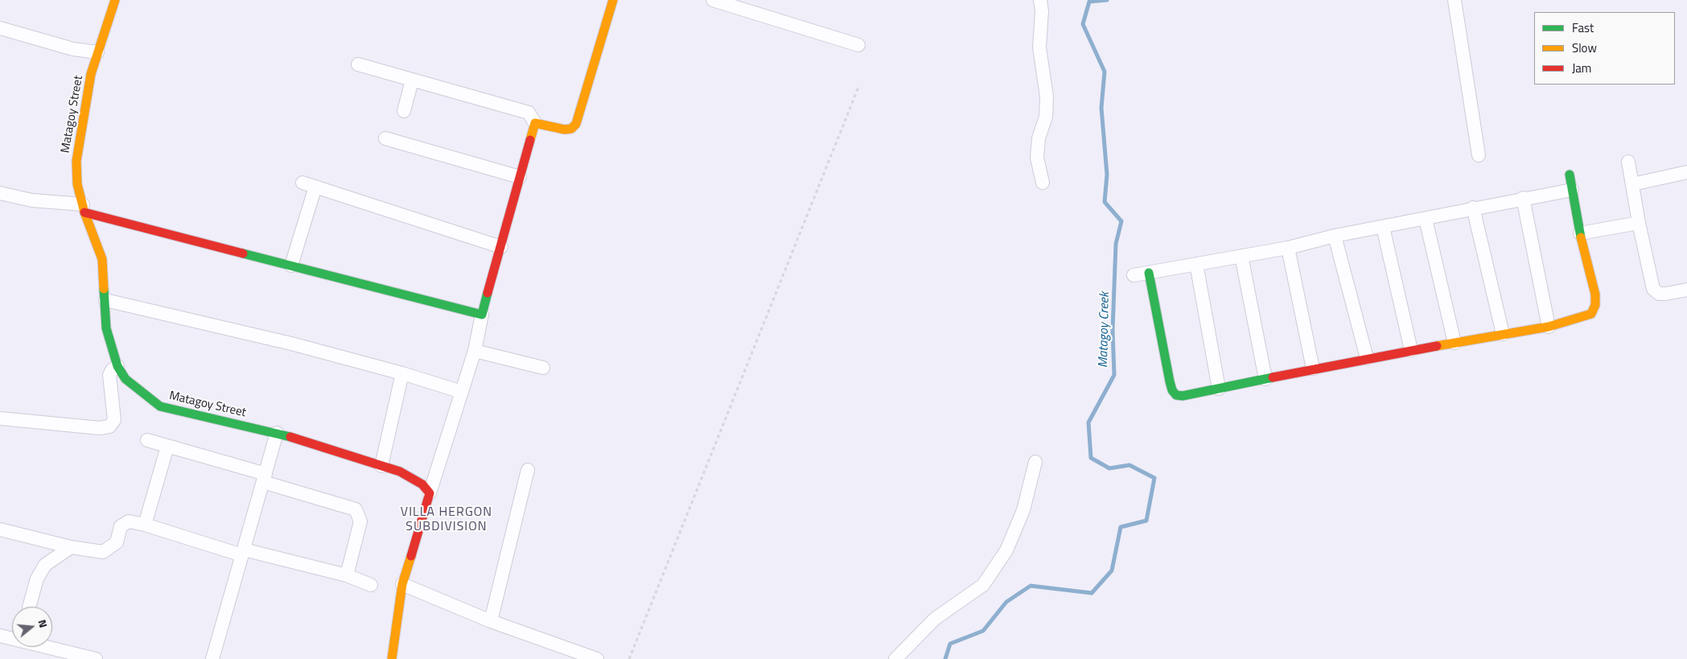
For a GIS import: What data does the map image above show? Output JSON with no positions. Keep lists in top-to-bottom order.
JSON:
{
  "streets": {
    "street": ["Matagoy Street"]
  },
  "districts": ["VILLA HERGON SUBDIVISION"],
  "water": ["Matagoy Creek"],
  "legend": ["Fast", "Slow", "Jam"],
  "north": "right"
}
